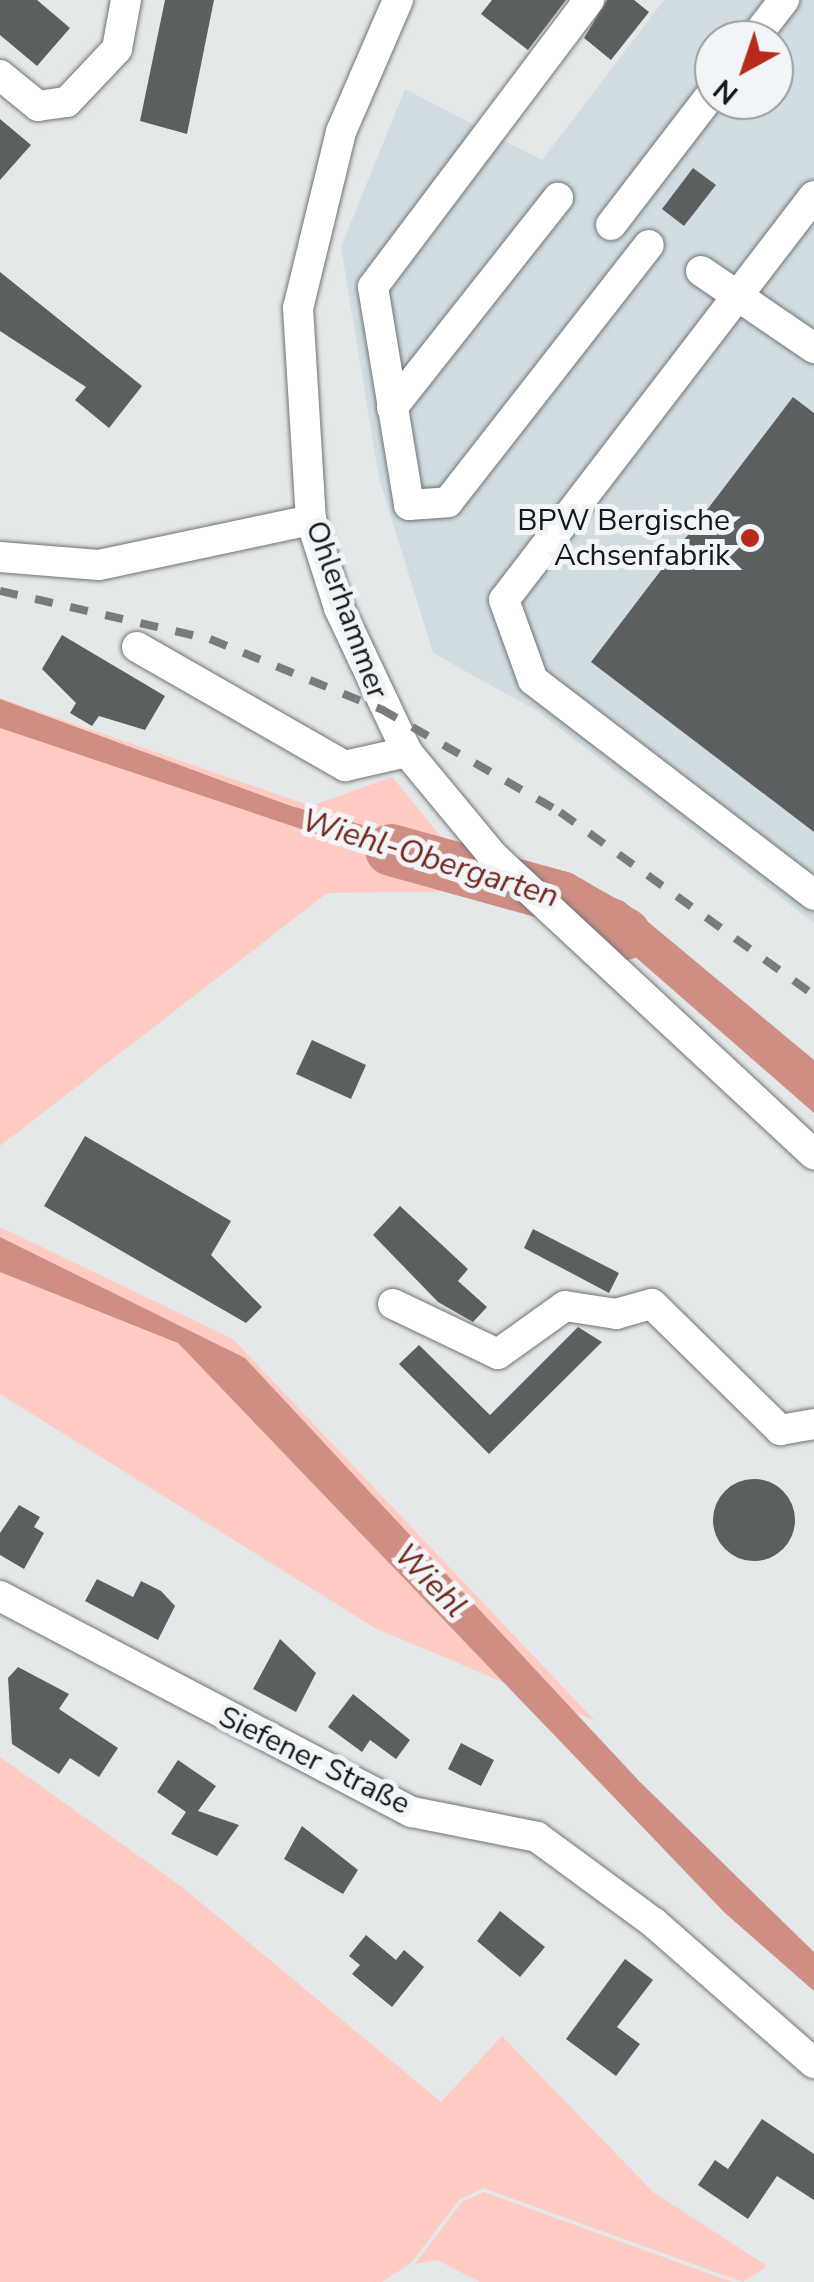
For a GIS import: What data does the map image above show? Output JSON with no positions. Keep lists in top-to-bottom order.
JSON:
{
  "streets": {
    "street": ["Ohlerhammer", "Siefener Straße"]
  },
  "water": ["Wiehl-Obergarten", "Wiehl"],
  "places": ["BPW Bergische Achsenfabrik"],
  "north": "bottom left"
}
